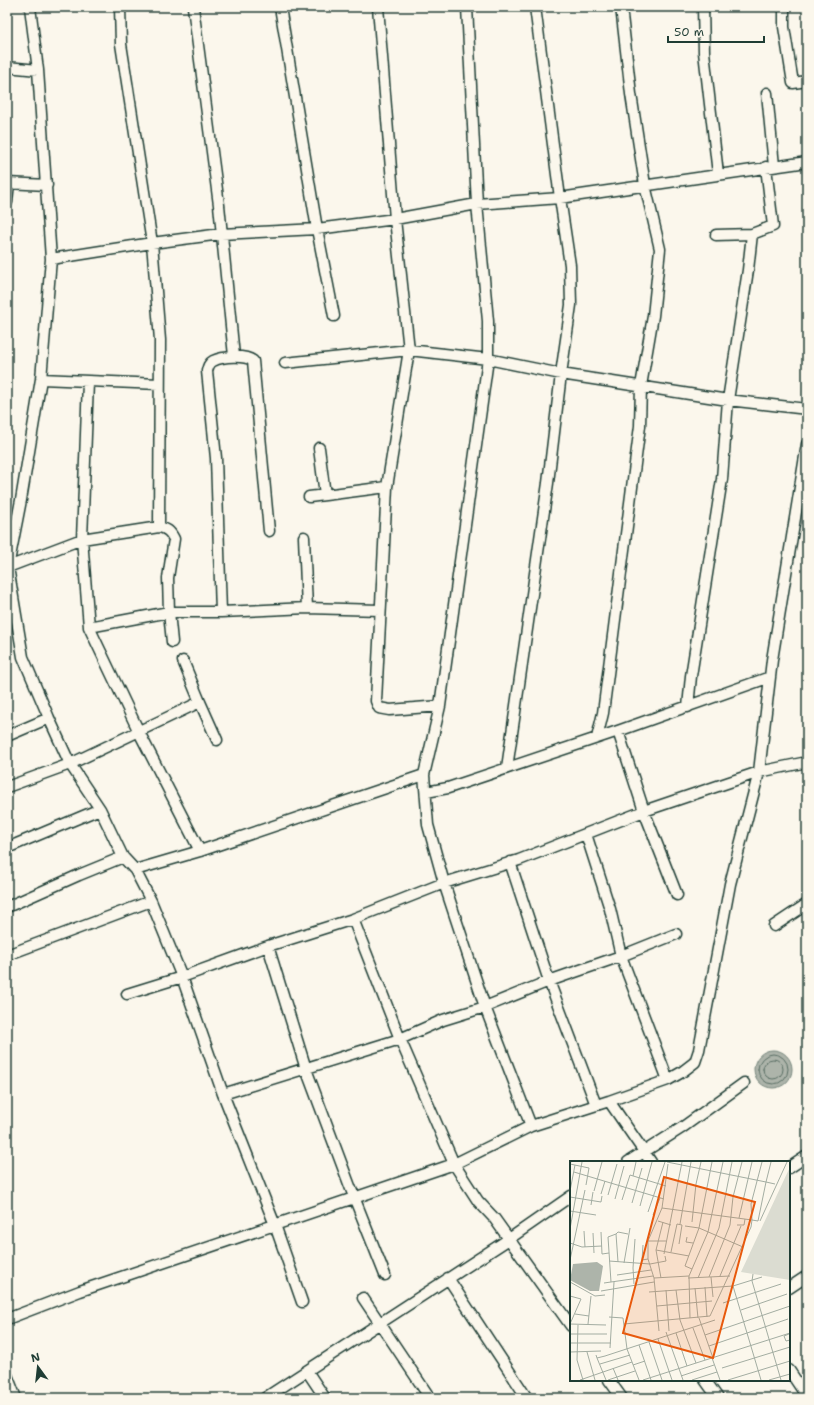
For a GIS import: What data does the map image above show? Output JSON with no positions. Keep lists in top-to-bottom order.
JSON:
{
  "scale_bar": "50 m",
  "north": "top"
}
